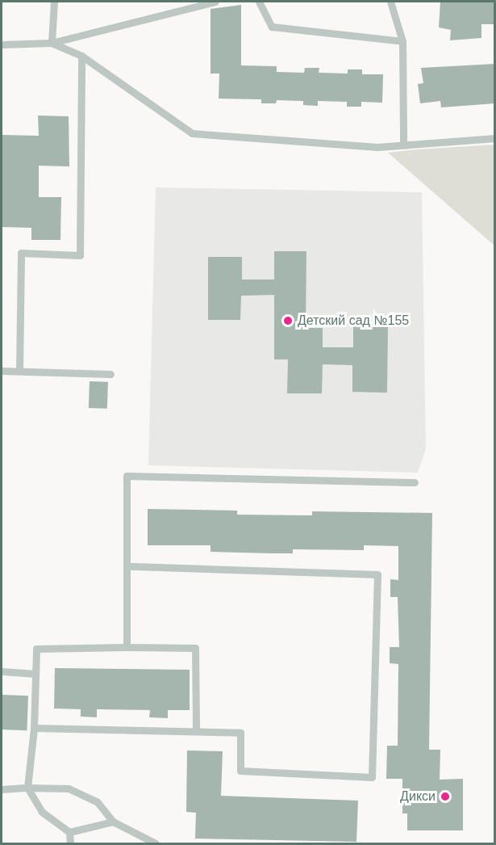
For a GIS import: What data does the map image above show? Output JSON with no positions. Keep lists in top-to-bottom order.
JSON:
{
  "places": ["Детский сад №155", "Дикси"]
}
